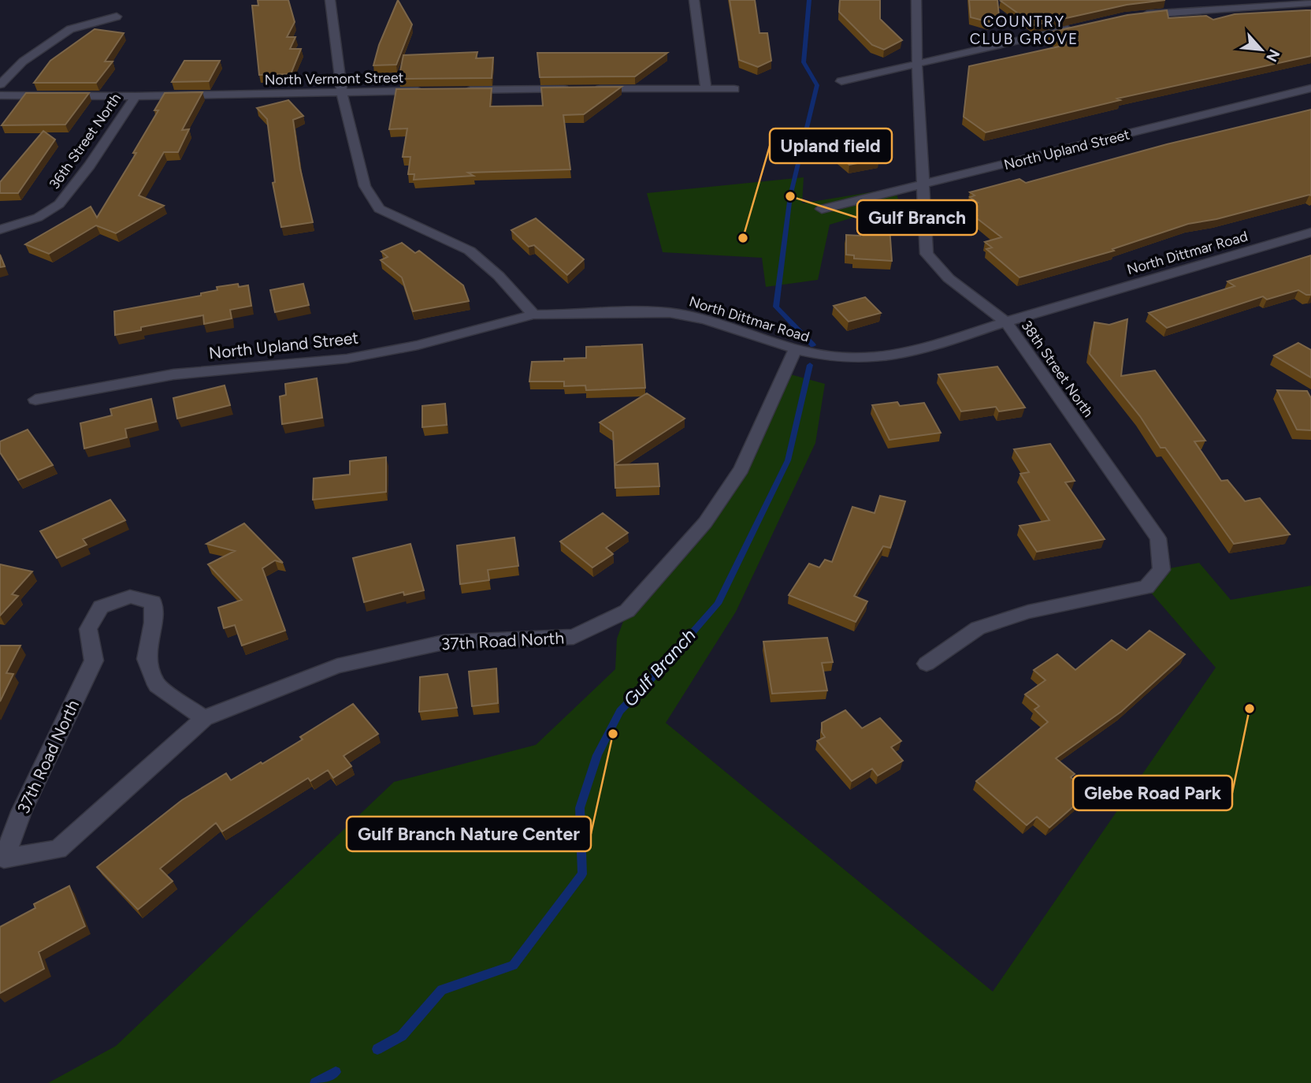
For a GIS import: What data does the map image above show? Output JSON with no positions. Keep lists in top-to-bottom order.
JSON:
{
  "streets": {
    "street": [
      "North Vermont Street",
      "36th Street North",
      "North Upland Street",
      "North Dittmar Road",
      "38th Street North",
      "37th Road North"
    ]
  },
  "crossings": [
    ["North Vermont Street", "36th Street North"],
    ["North Upland Street", "North Dittmar Road"],
    ["North Upland Street", "38th Street North"],
    ["North Dittmar Road", "38th Street North"],
    ["North Dittmar Road", "37th Road North"]
  ],
  "districts": ["COUNTRY CLUB GROVE"],
  "water": ["Gulf Branch"],
  "places": [
    "Gulf Branch",
    "Upland field",
    "Glebe Road Park",
    "Gulf Branch Nature Center"
  ],
  "north": "bottom right"
}
